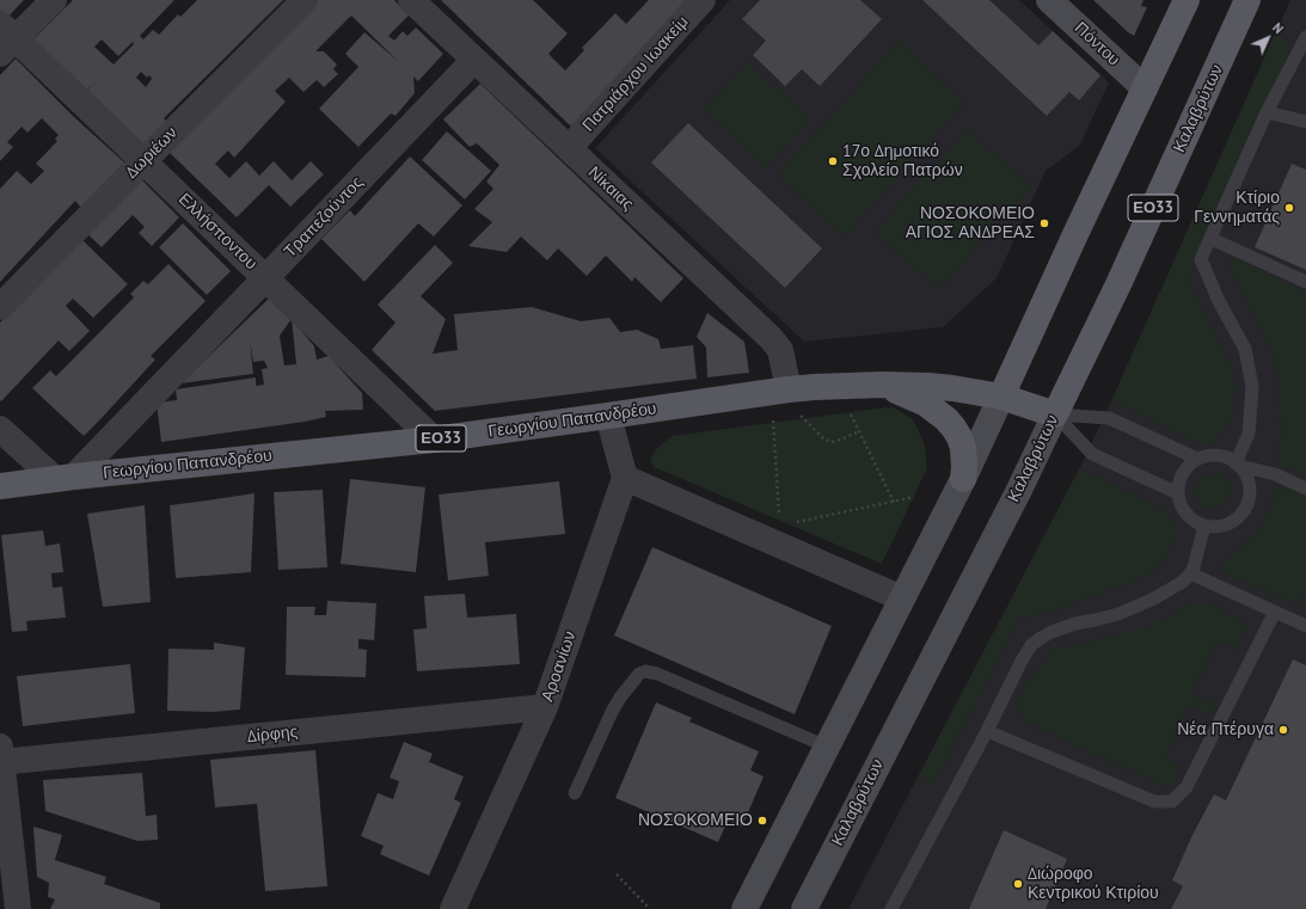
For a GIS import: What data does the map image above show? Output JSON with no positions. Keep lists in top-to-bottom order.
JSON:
{
  "streets": {
    "main road": [
      "Πόντου",
      "Καλαβρύτων",
      "ΕΟ33",
      "Γεωργίου Παπανδρέου"
    ],
    "street": [
      "Πατριάρχου Ιωακείμ",
      "Δωριέων",
      "Νίκαιας",
      "Τραπεζούντος",
      "Ελλήσποντου",
      "Αροανίων",
      "Δίρφης"
    ]
  },
  "crossings": [
    ["Πατριάρχου Ιωακείμ", "Νίκαιας"],
    ["Καλαβρύτων", "Γεωργίου Παπανδρέου"],
    ["Δωριέων", "Ελλήσποντου"],
    ["Νίκαιας", "Τραπεζούντος"],
    ["Νίκαιας", "Γεωργίου Παπανδρέου"],
    ["Τραπεζούντος", "Ελλήσποντου"],
    ["Τραπεζούντος", "Γεωργίου Παπανδρέου"],
    ["Ελλήσποντου", "Γεωργίου Παπανδρέου"],
    ["Αροανίων", "Δίρφης"]
  ],
  "places": [
    "17ο Δημοτικό Σχολείο Πατρών",
    "Κτίριο Γεννηματάς",
    "ΝΟΣΟΚΟΜΕΙΟ ΑΓΙΟΣ ΑΝΔΡΕΑΣ",
    "Νέα Πτέρυγα",
    "ΝΟΣΟΚΟΜΕΙΟ",
    "Διώροφο Κεντρικού Κτιρίου"
  ],
  "north": "top right"
}
